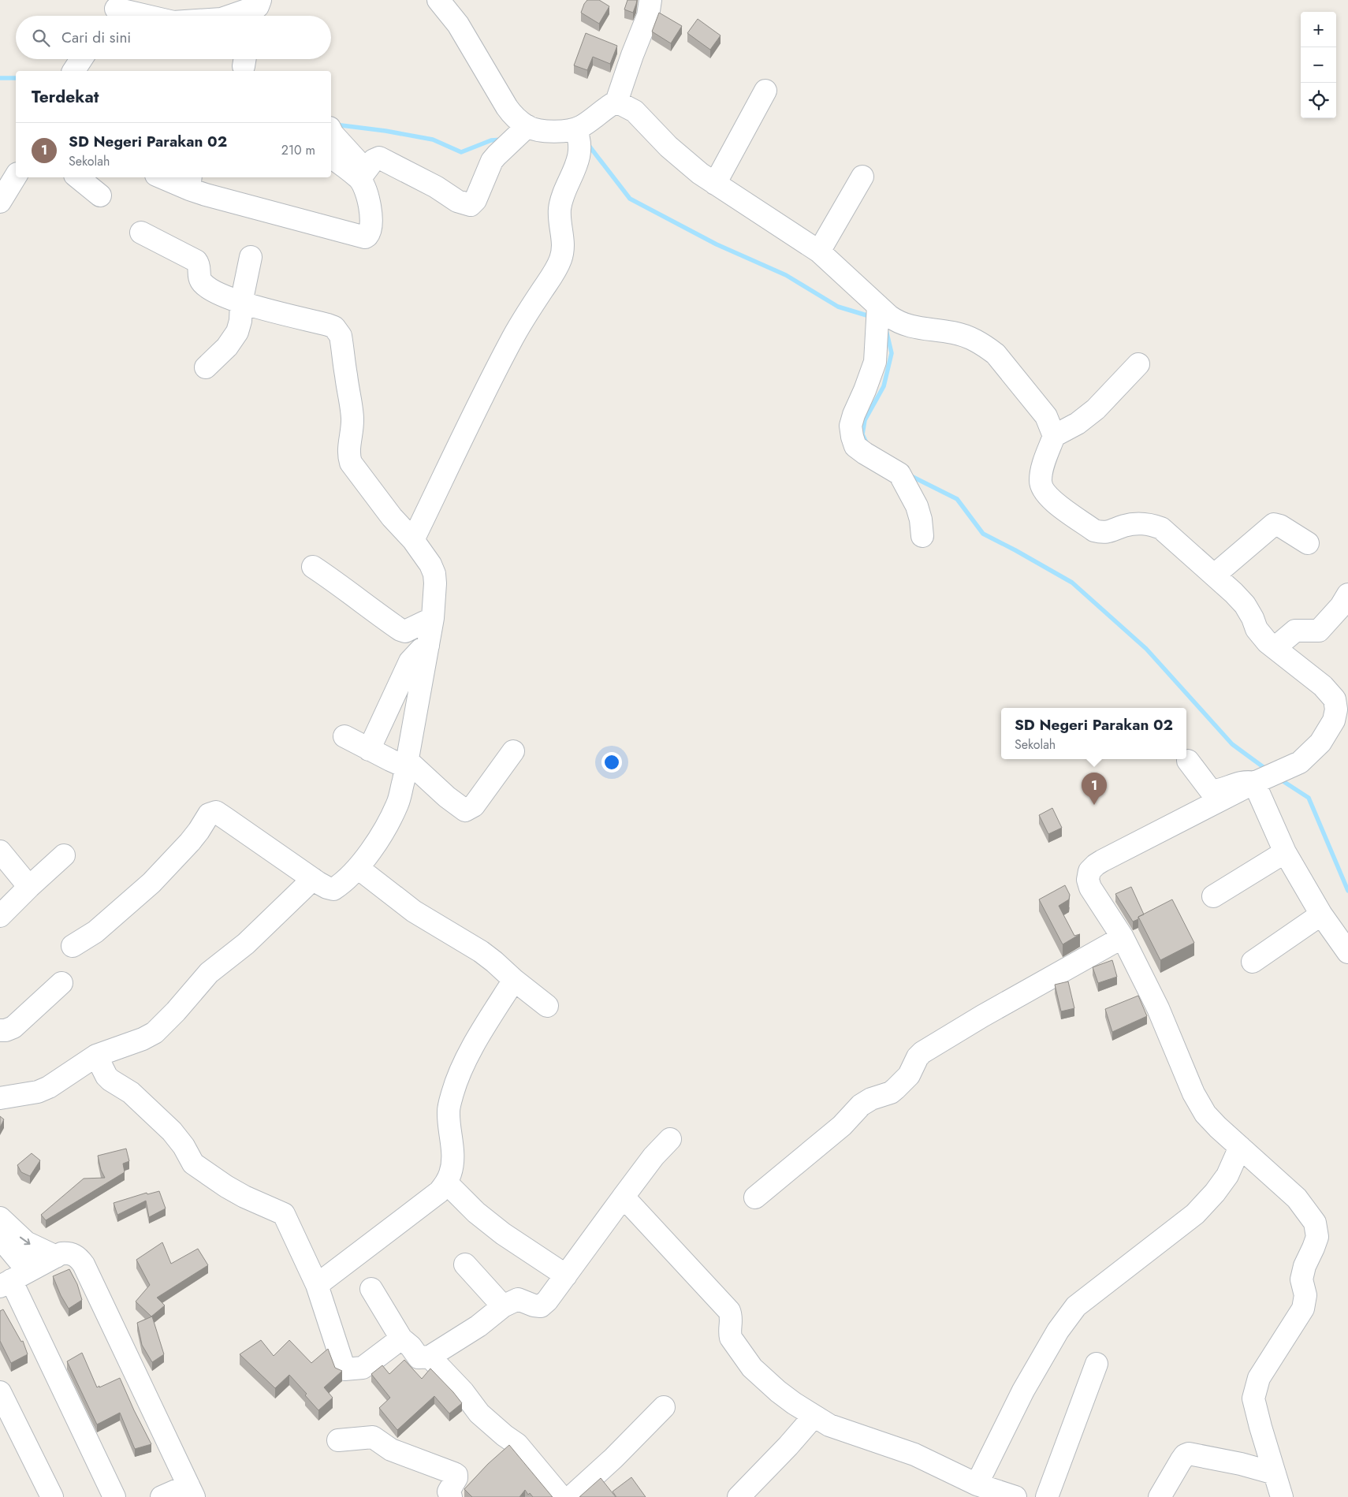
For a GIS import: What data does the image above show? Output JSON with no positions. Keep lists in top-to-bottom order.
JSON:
{
  "page": {
    "map_buttons": ["+", "−"],
    "search": "Cari di sini",
    "heading": "Terdekat",
    "list": [
      {
        "mark": "1",
        "name": "SD Negeri Parakan 02",
        "note": "Sekolah",
        "value": "210 m"
      }
    ],
    "popup": ["SD Negeri Parakan 02", "Sekolah"],
    "pins": "1"
  }
}
